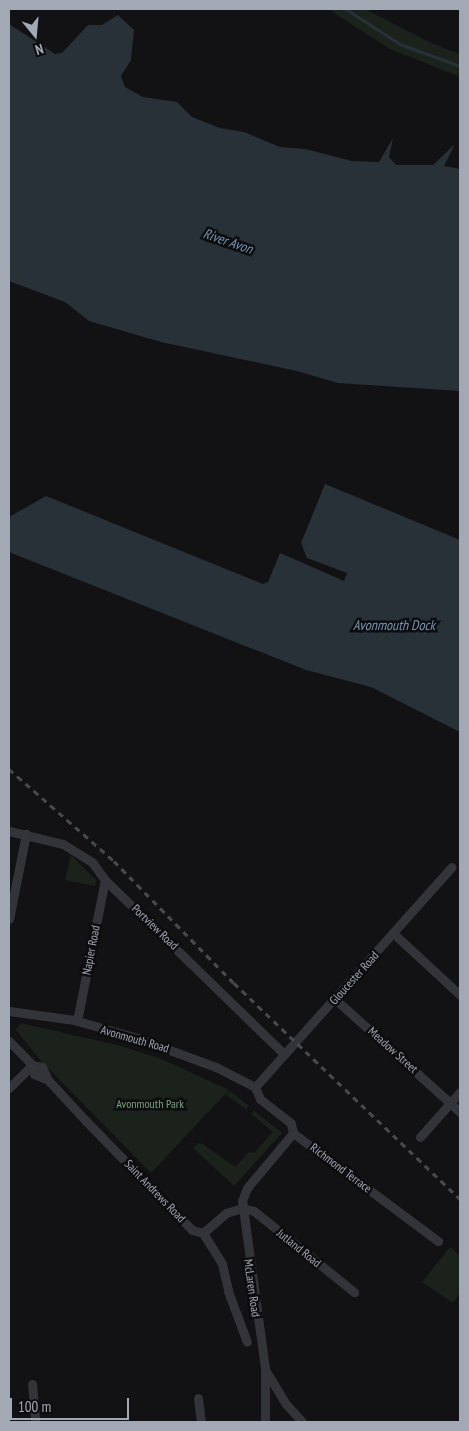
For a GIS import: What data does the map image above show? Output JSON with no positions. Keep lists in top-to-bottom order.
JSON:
{
  "streets": {
    "street": [
      "Portview Road",
      "Napier Road",
      "Gloucester Road",
      "Avonmouth Road",
      "Meadow Street",
      "Richmond Terrace",
      "Saint Andrews Road",
      "Jutland Road",
      "McLaren Road"
    ]
  },
  "crossings": [
    ["Portview Road", "Napier Road"],
    ["Portview Road", "Gloucester Road"],
    ["Napier Road", "Avonmouth Road"],
    ["Gloucester Road", "Avonmouth Road"],
    ["Gloucester Road", "Meadow Street"],
    ["Gloucester Road", "Richmond Terrace"],
    ["Avonmouth Road", "Richmond Terrace"],
    ["Richmond Terrace", "McLaren Road"],
    ["Jutland Road", "McLaren Road"]
  ],
  "water": ["River Avon", "Avonmouth Dock"],
  "parks": ["Avonmouth Park"],
  "scale_bar": "100 m",
  "north": "bottom"
}
